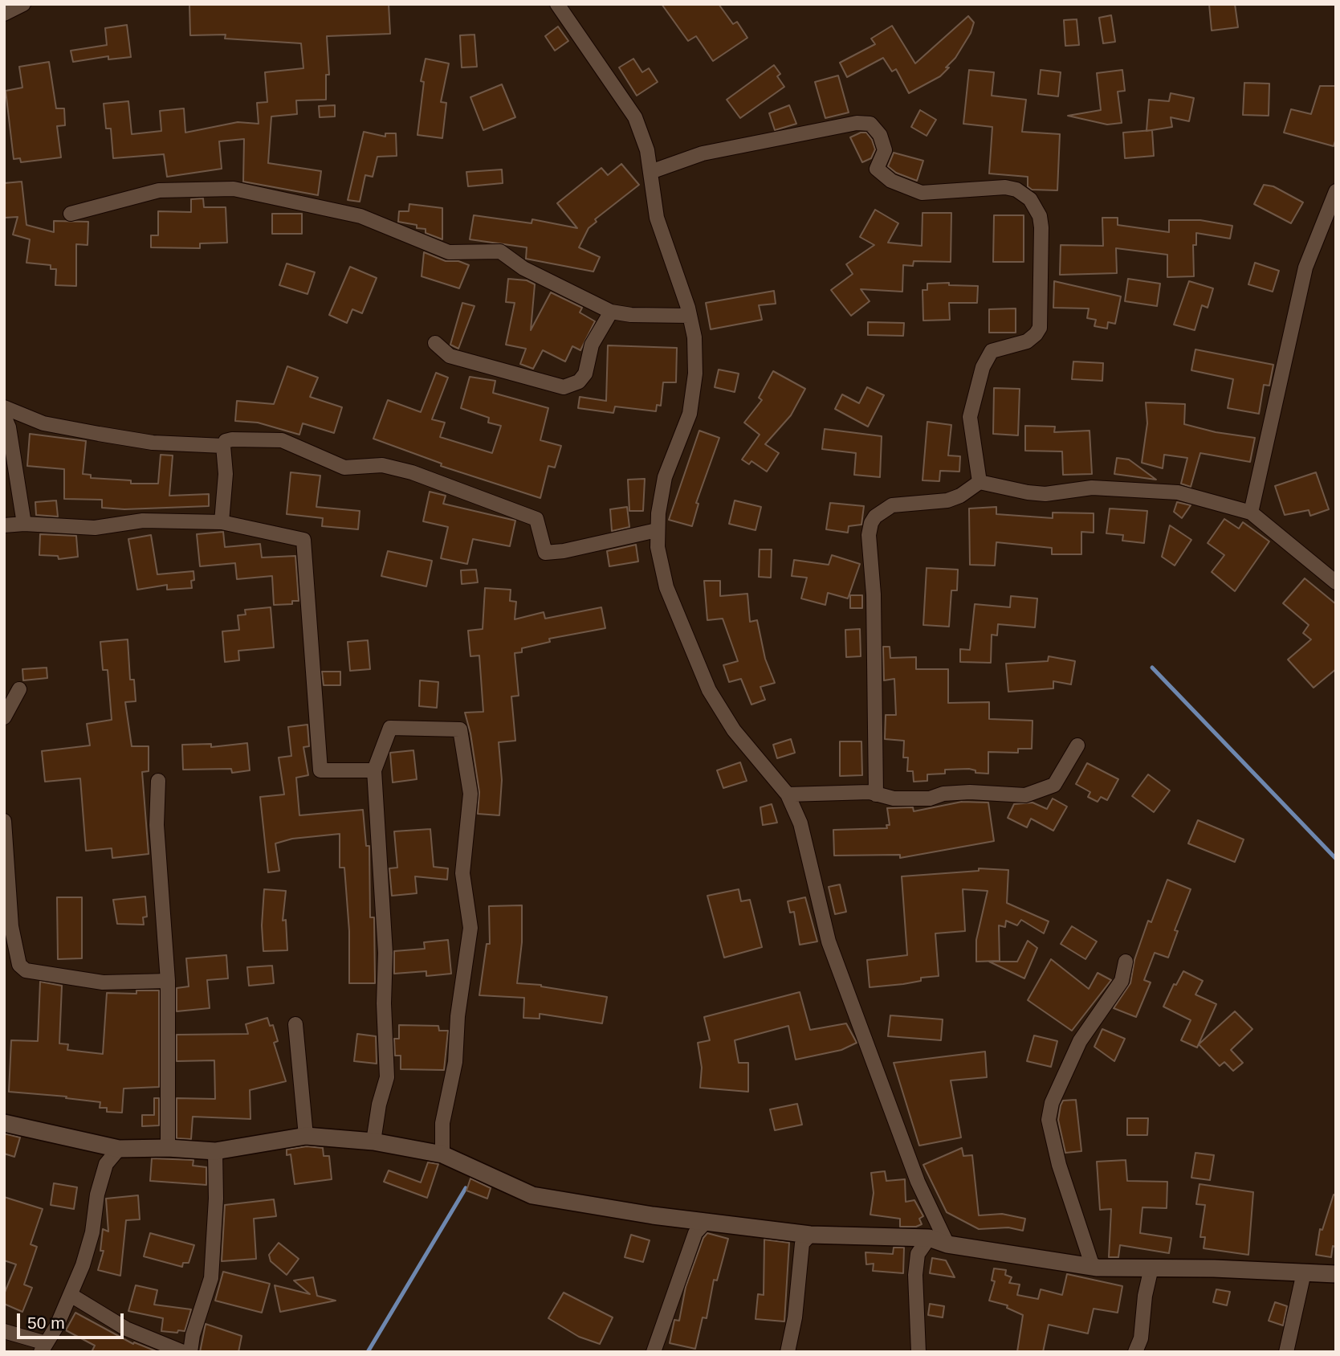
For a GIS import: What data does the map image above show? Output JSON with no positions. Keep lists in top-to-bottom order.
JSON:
{
  "scale_bar": "50 m"
}
